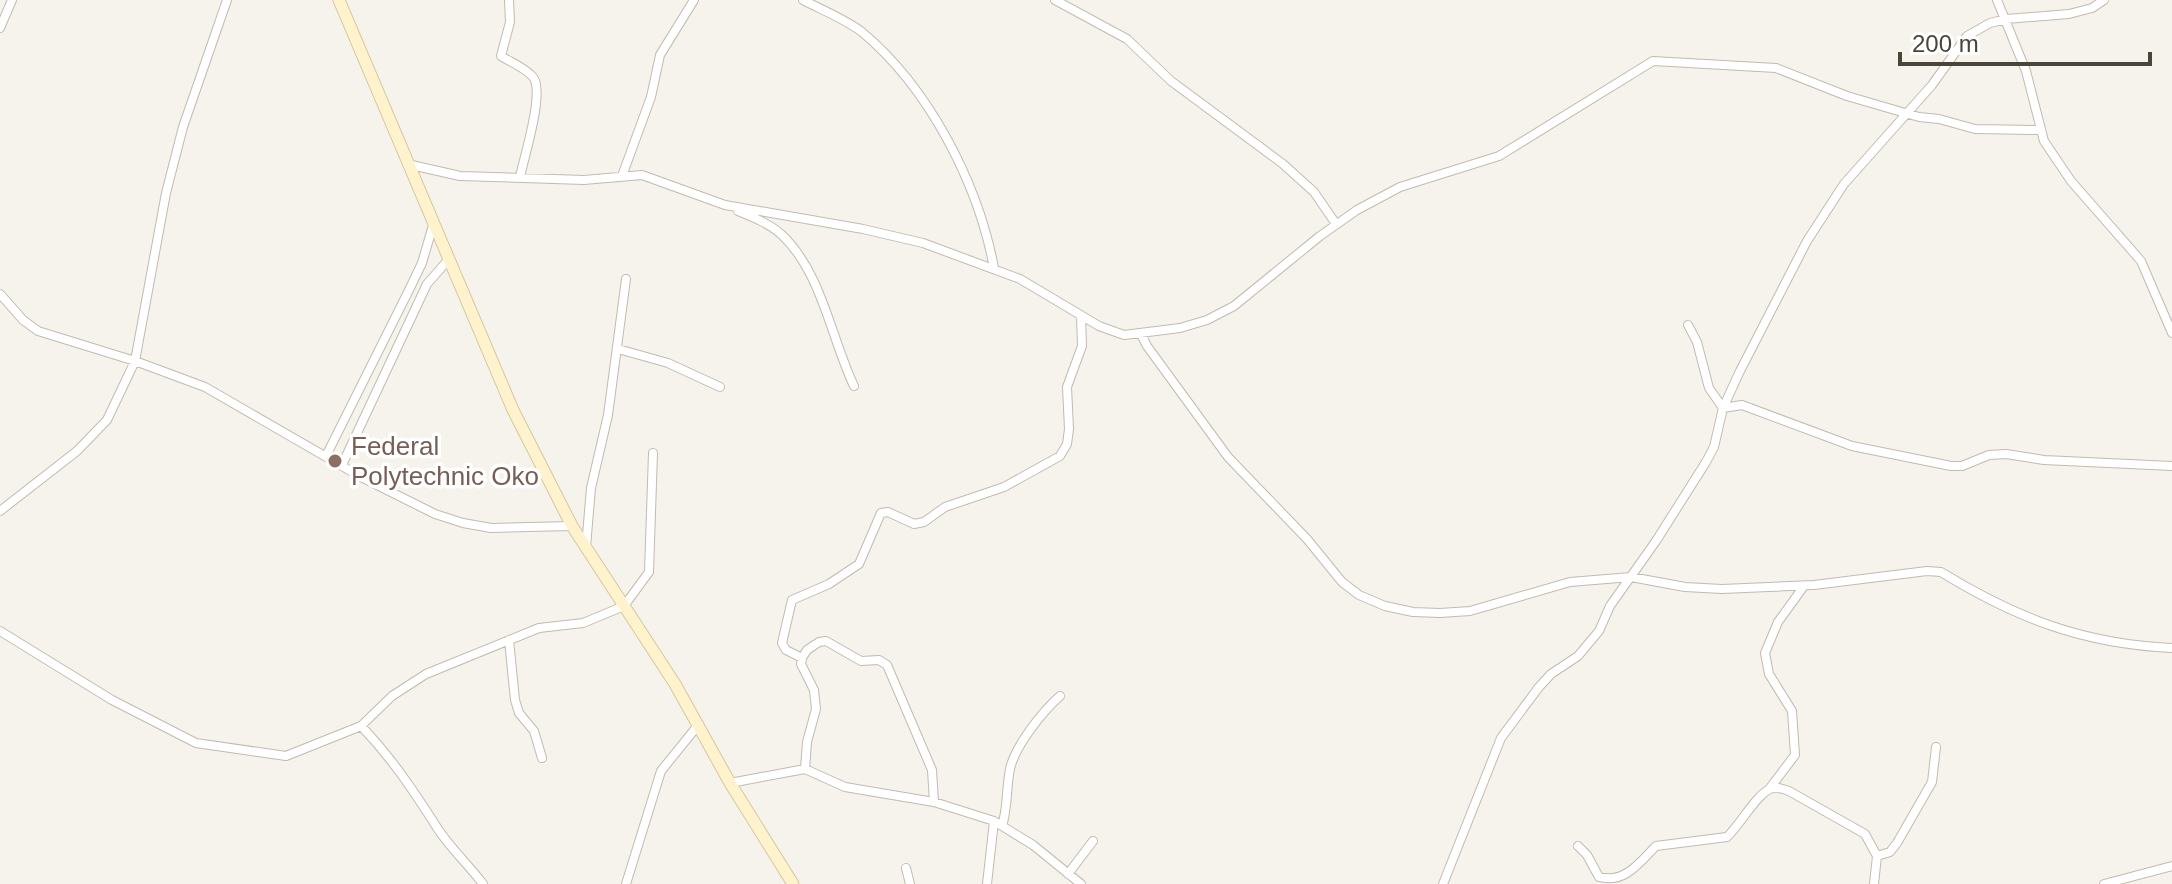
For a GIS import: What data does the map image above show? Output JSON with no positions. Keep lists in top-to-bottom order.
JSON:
{
  "places": ["Federal Polytechnic Oko"],
  "scale_bar": "200 m"
}
